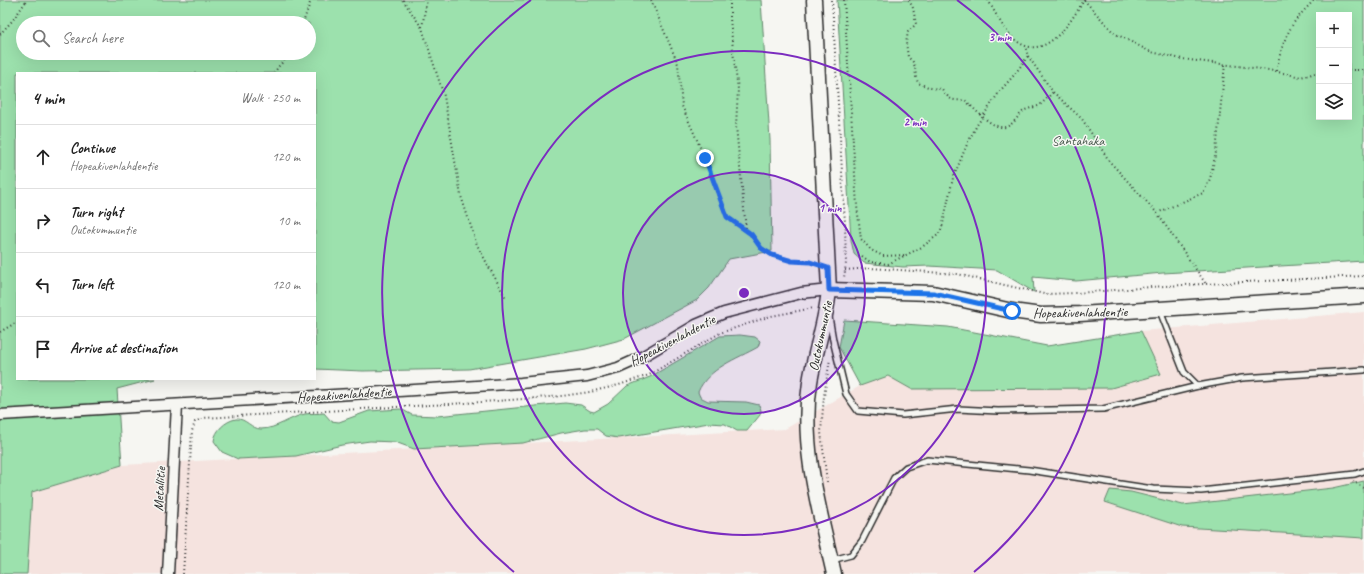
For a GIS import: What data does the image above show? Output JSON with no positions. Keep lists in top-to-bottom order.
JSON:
{
  "streets": {
    "street": ["Hopeakivenlahdentie", "Outokummuntie", "Metallitie"]
  },
  "crossings": [
    ["Hopeakivenlahdentie", "Outokummuntie"],
    ["Hopeakivenlahdentie", "Metallitie"]
  ],
  "parks": ["Santahaka"],
  "page": {
    "map_buttons": ["+", "−"],
    "search": "Search here",
    "heading": ["4 min", "Walk · 250 m"],
    "list": [
      ["Continue", "Hopeakivenlahdentie", "120 m"],
      ["Turn right", "Outokummuntie", "10 m"],
      ["Turn left", "120 m"],
      "Arrive at destination"
    ]
  },
  "rings": ["3 min", "2 min", "1 min"]
}
